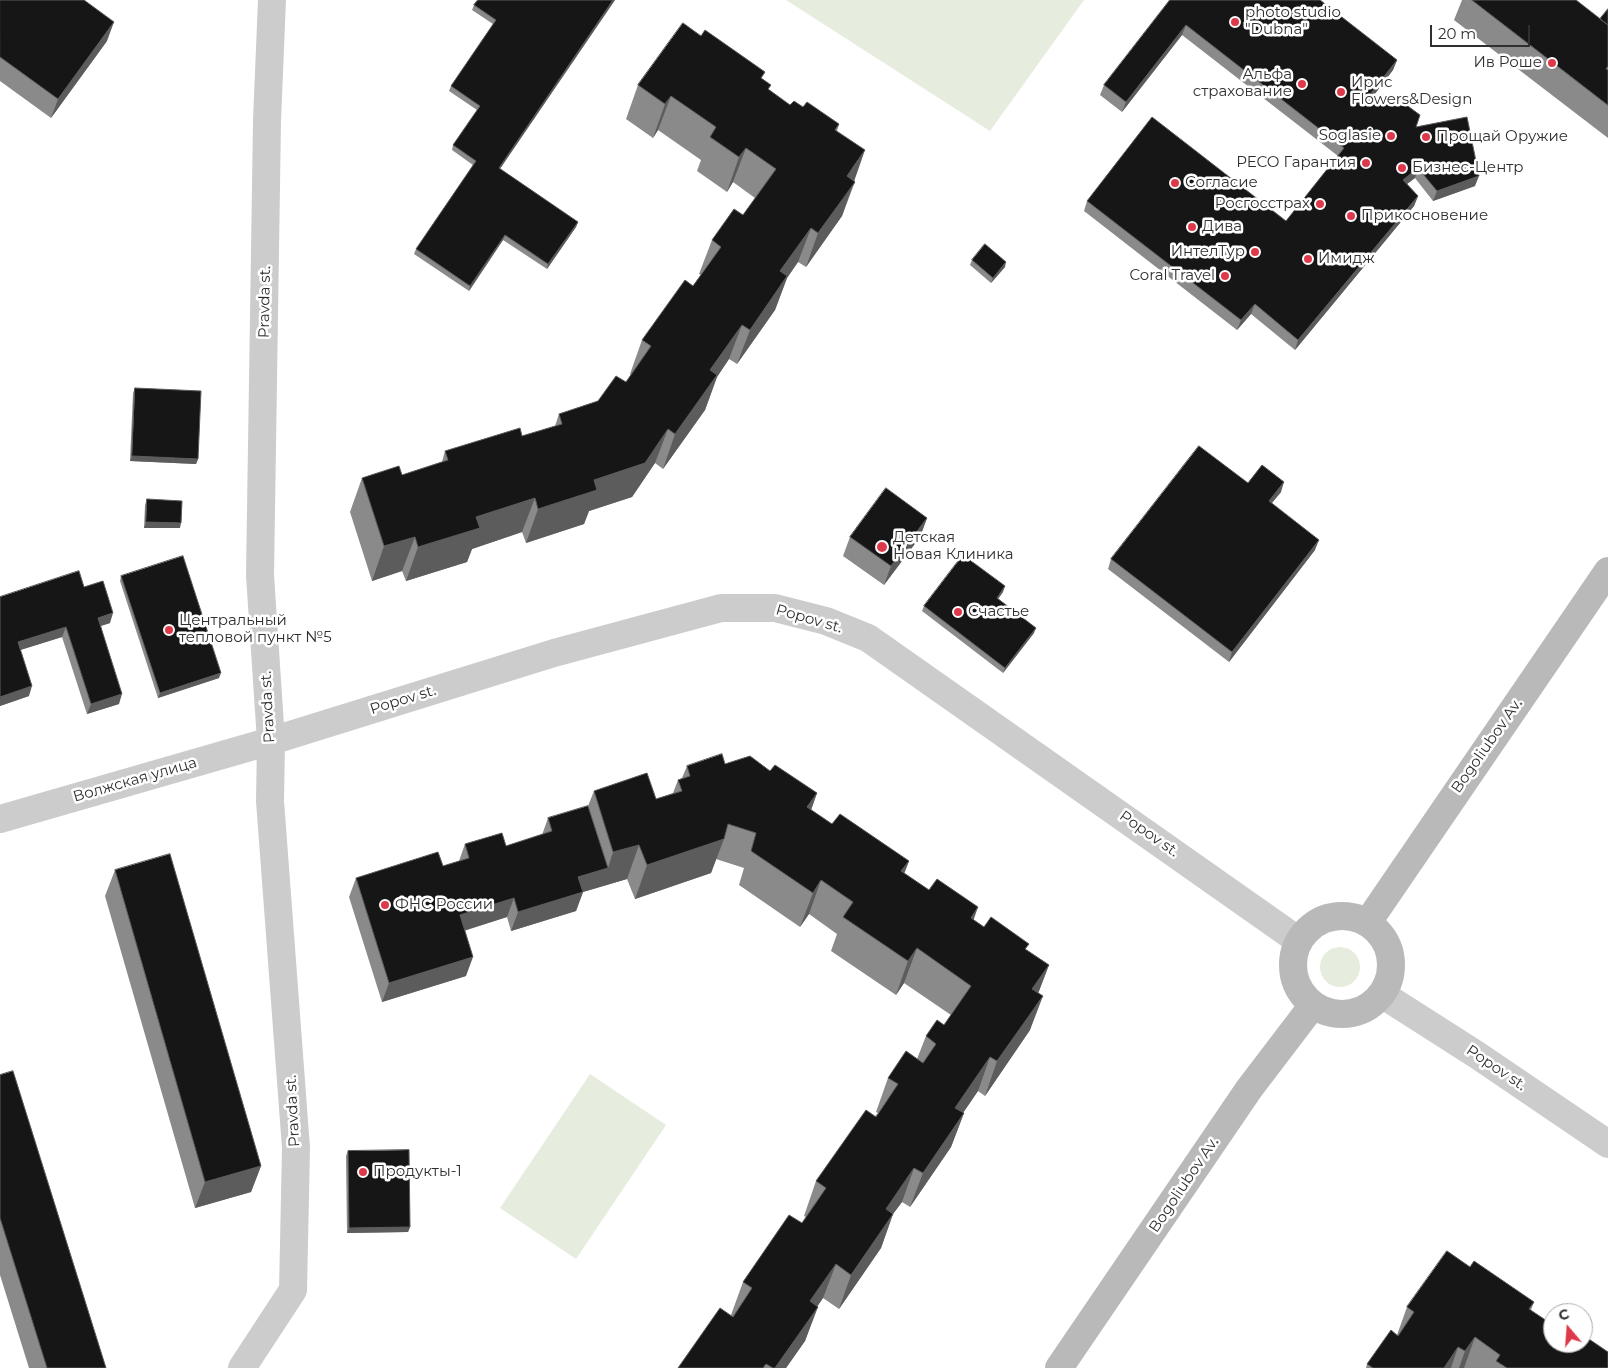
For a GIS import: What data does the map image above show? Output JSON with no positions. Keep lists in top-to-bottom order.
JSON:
{
  "streets": {
    "main road": ["Bogoliubov Av."],
    "street": ["Pravda st.", "Popov st.", "Волжская улица"]
  },
  "crossings": [
    ["Pravda st.", "Popov st."],
    ["Pravda st.", "Волжская улица"],
    ["Popov st.", "Bogoliubov Av."],
    ["Popov st.", "Волжская улица"]
  ],
  "places": [
    "photo studio \"Dubna\"",
    "Ив Роше",
    "Альфа страхование",
    "Ирис Flowers&Design",
    "Soglasie",
    "Прощай Оружие",
    "РЕСО Гарантия",
    "Бизнес-Центр",
    "Согласие",
    "Росгосстрах",
    "Прикосновение",
    "Дива",
    "ИнтелТур",
    "Имидж",
    "Coral Travel",
    "Детская Новая Клиника",
    "Счастье",
    "Центральный тепловой пункт №5",
    "ФНС России",
    "Продукты-1"
  ],
  "scale_bar": "20 m",
  "north": "top"
}
